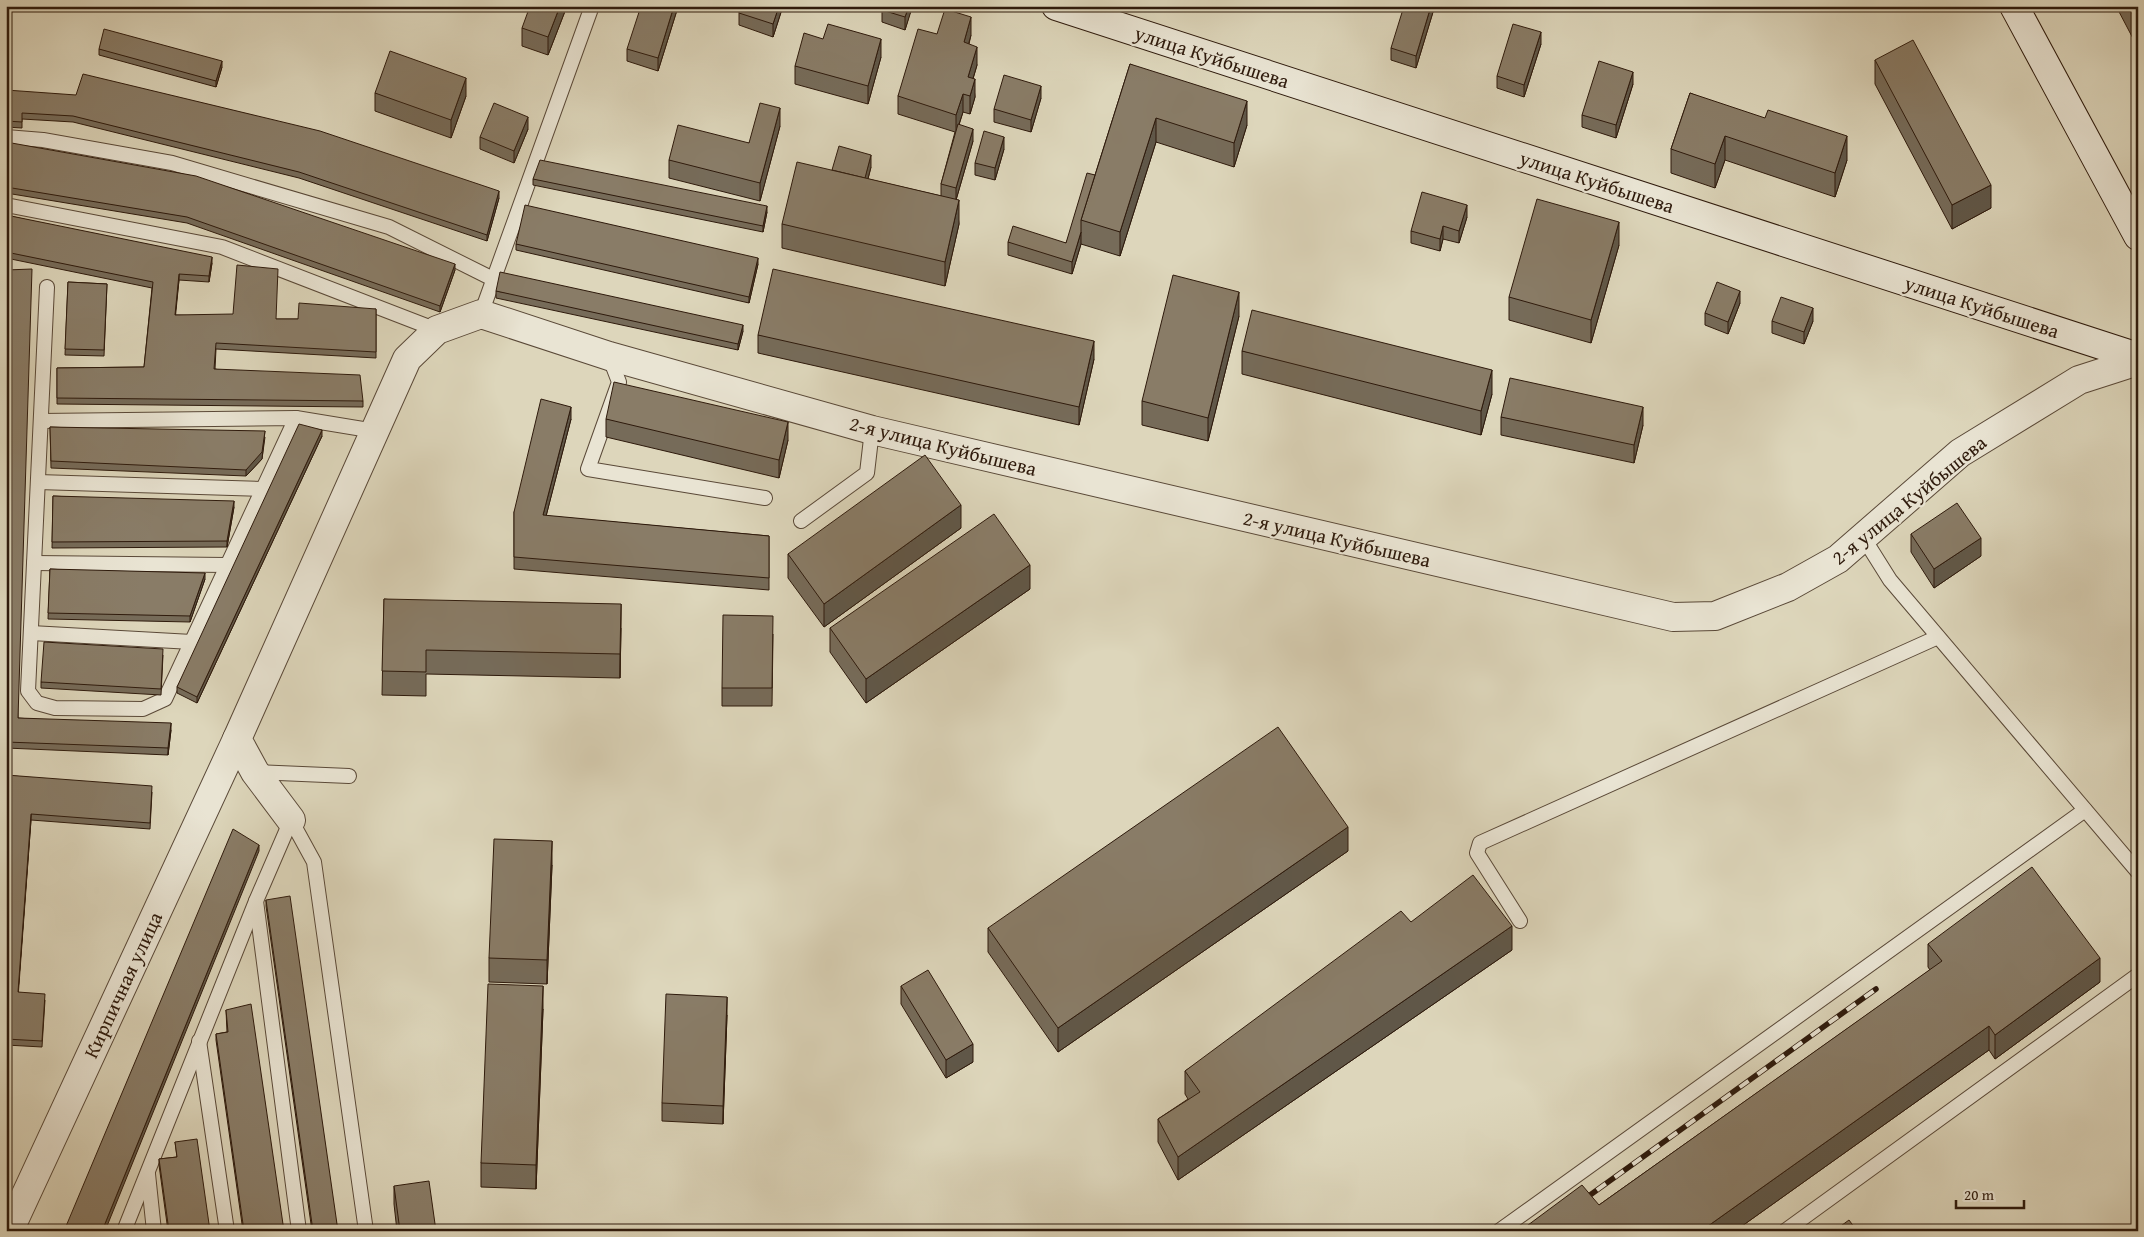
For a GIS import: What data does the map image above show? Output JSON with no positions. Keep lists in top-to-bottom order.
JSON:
{
  "streets": {
    "street": ["улица Куйбышева", "2-я улица Куйбышева", "Кирпичная улица"]
  },
  "scale_bar": "20 m"
}
